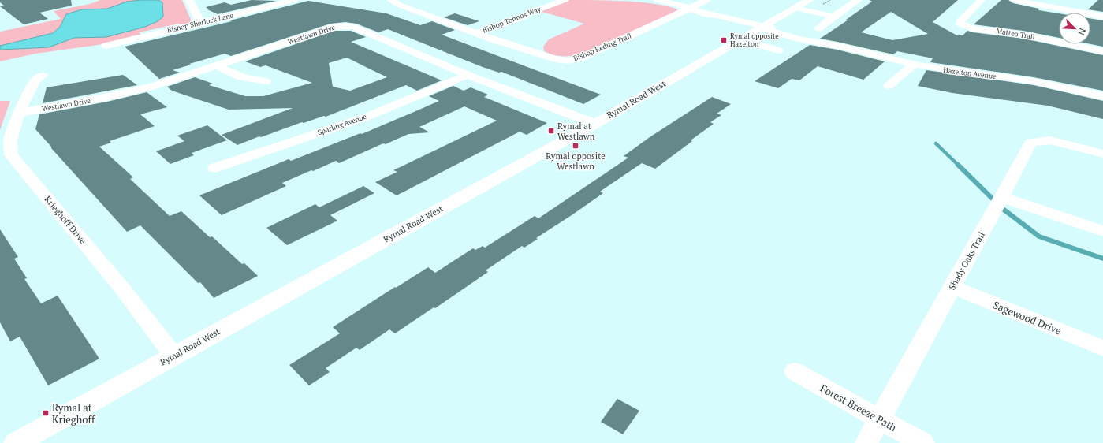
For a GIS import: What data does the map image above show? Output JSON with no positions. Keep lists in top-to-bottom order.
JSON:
{
  "streets": {
    "main road": ["Rymal Road West"],
    "street": [
      "Bishop Tonnos Way",
      "Bishop Sherlock Lane",
      "Matteo Trail",
      "Westlawn Drive",
      "Bishop Reding Trail",
      "Hazelton Avenue",
      "Sparling Avenue",
      "Krieghoff Drive",
      "Shady Oaks Trail",
      "Sagewood Drive",
      "Forest Breeze Path"
    ]
  },
  "crossings": [
    ["Bishop Tonnos Way", "Bishop Reding Trail"],
    ["Westlawn Drive", "Rymal Road West"],
    ["Westlawn Drive", "Sparling Avenue"],
    ["Westlawn Drive", "Krieghoff Drive"],
    ["Bishop Reding Trail", "Hazelton Avenue"],
    ["Hazelton Avenue", "Rymal Road West"],
    ["Rymal Road West", "Krieghoff Drive"],
    ["Shady Oaks Trail", "Sagewood Drive"],
    ["Shady Oaks Trail", "Forest Breeze Path"]
  ],
  "places": {
    "transit": [
      "Rymal opposite Hazelton",
      "Rymal at Westlawn",
      "Rymal opposite Westlawn",
      "Rymal at Krieghoff"
    ]
  },
  "north": "bottom right"
}
